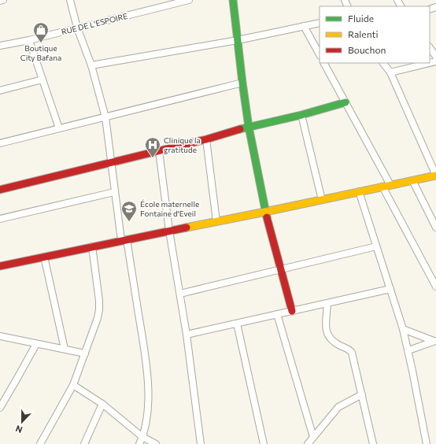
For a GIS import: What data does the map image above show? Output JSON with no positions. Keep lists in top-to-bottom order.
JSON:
{
  "streets": {
    "street": ["RUE DE L'ESPOIRE"]
  },
  "places": {
    "shop": ["Boutique City Bafana"],
    "hospital": ["Clinique la gratitude"],
    "school or university": ["École maternelle Fontaine d'Eveil"]
  },
  "legend": ["Fluide", "Ralenti", "Bouchon"],
  "north": "bottom"
}
